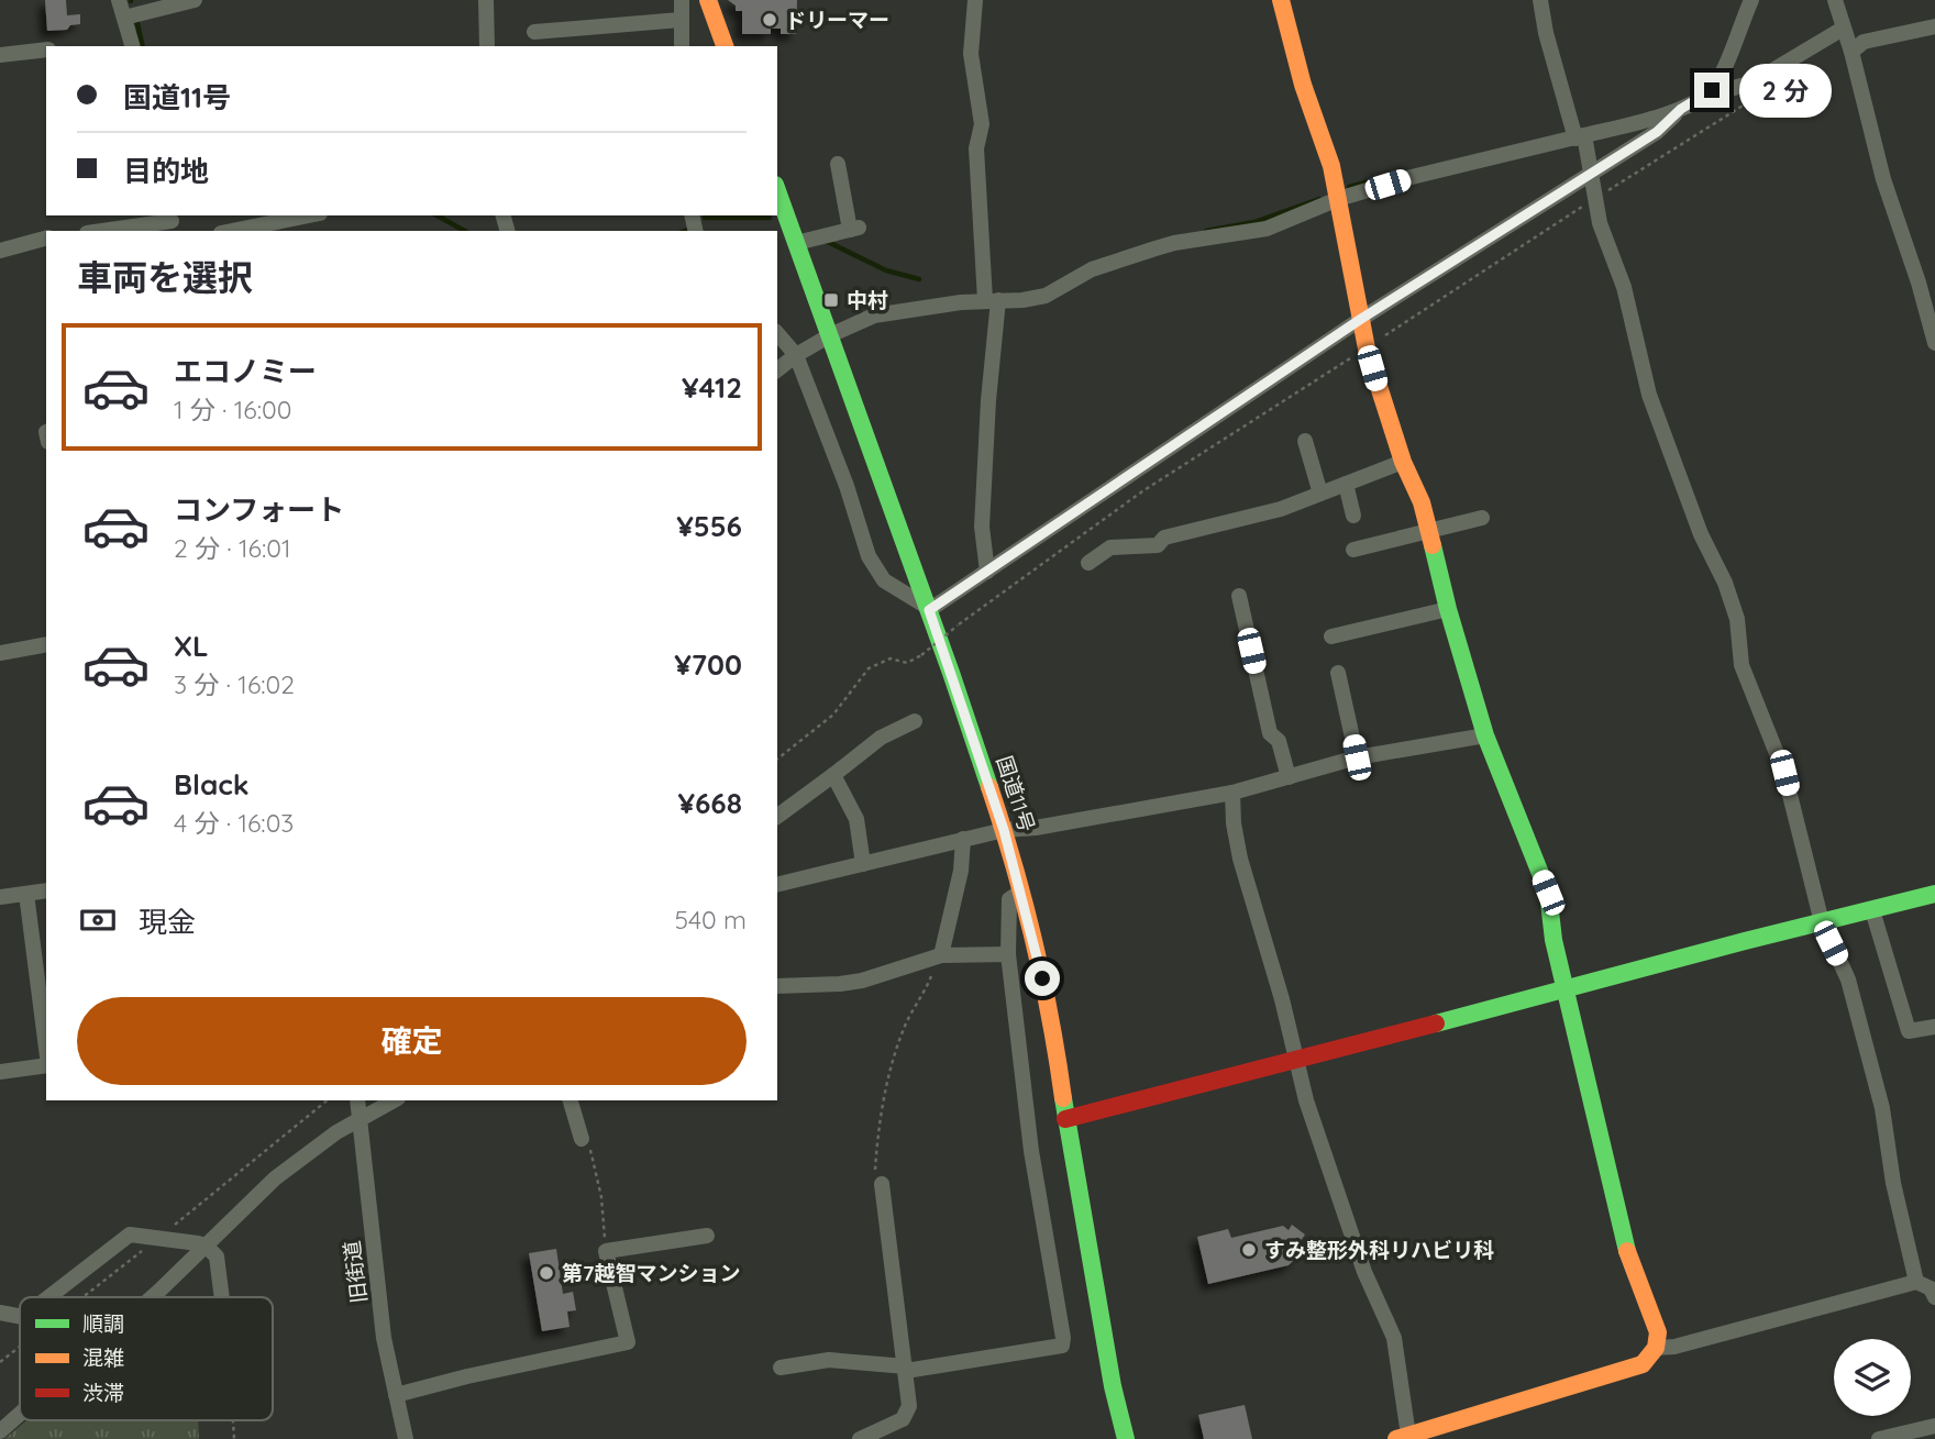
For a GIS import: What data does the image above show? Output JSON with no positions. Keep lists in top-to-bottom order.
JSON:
{
  "streets": {
    "main road": ["国道11号"],
    "street": ["旧街道"]
  },
  "places": {
    "other": ["ドリーマー", "すみ整形外科リハビリ科", "第7越智マンション"],
    "transit": ["中村"]
  },
  "legend": ["順調", "混雑", "渋滞"],
  "page": {
    "banner": ["国道11号", "目的地"],
    "bubble": "2 分",
    "heading": "車両を選択",
    "list": [
      {
        "name": "エコノミー",
        "note": "1 分 · 16:00",
        "value": "¥412"
      },
      {
        "name": "コンフォート",
        "note": "2 分 · 16:01",
        "value": "¥556"
      },
      {
        "name": "XL",
        "note": "3 分 · 16:02",
        "value": "¥700"
      },
      {
        "name": "Black",
        "note": "4 分 · 16:03",
        "value": "¥668"
      }
    ],
    "pay": ["現金", "540 m"],
    "buttons": "確定"
  }
}
